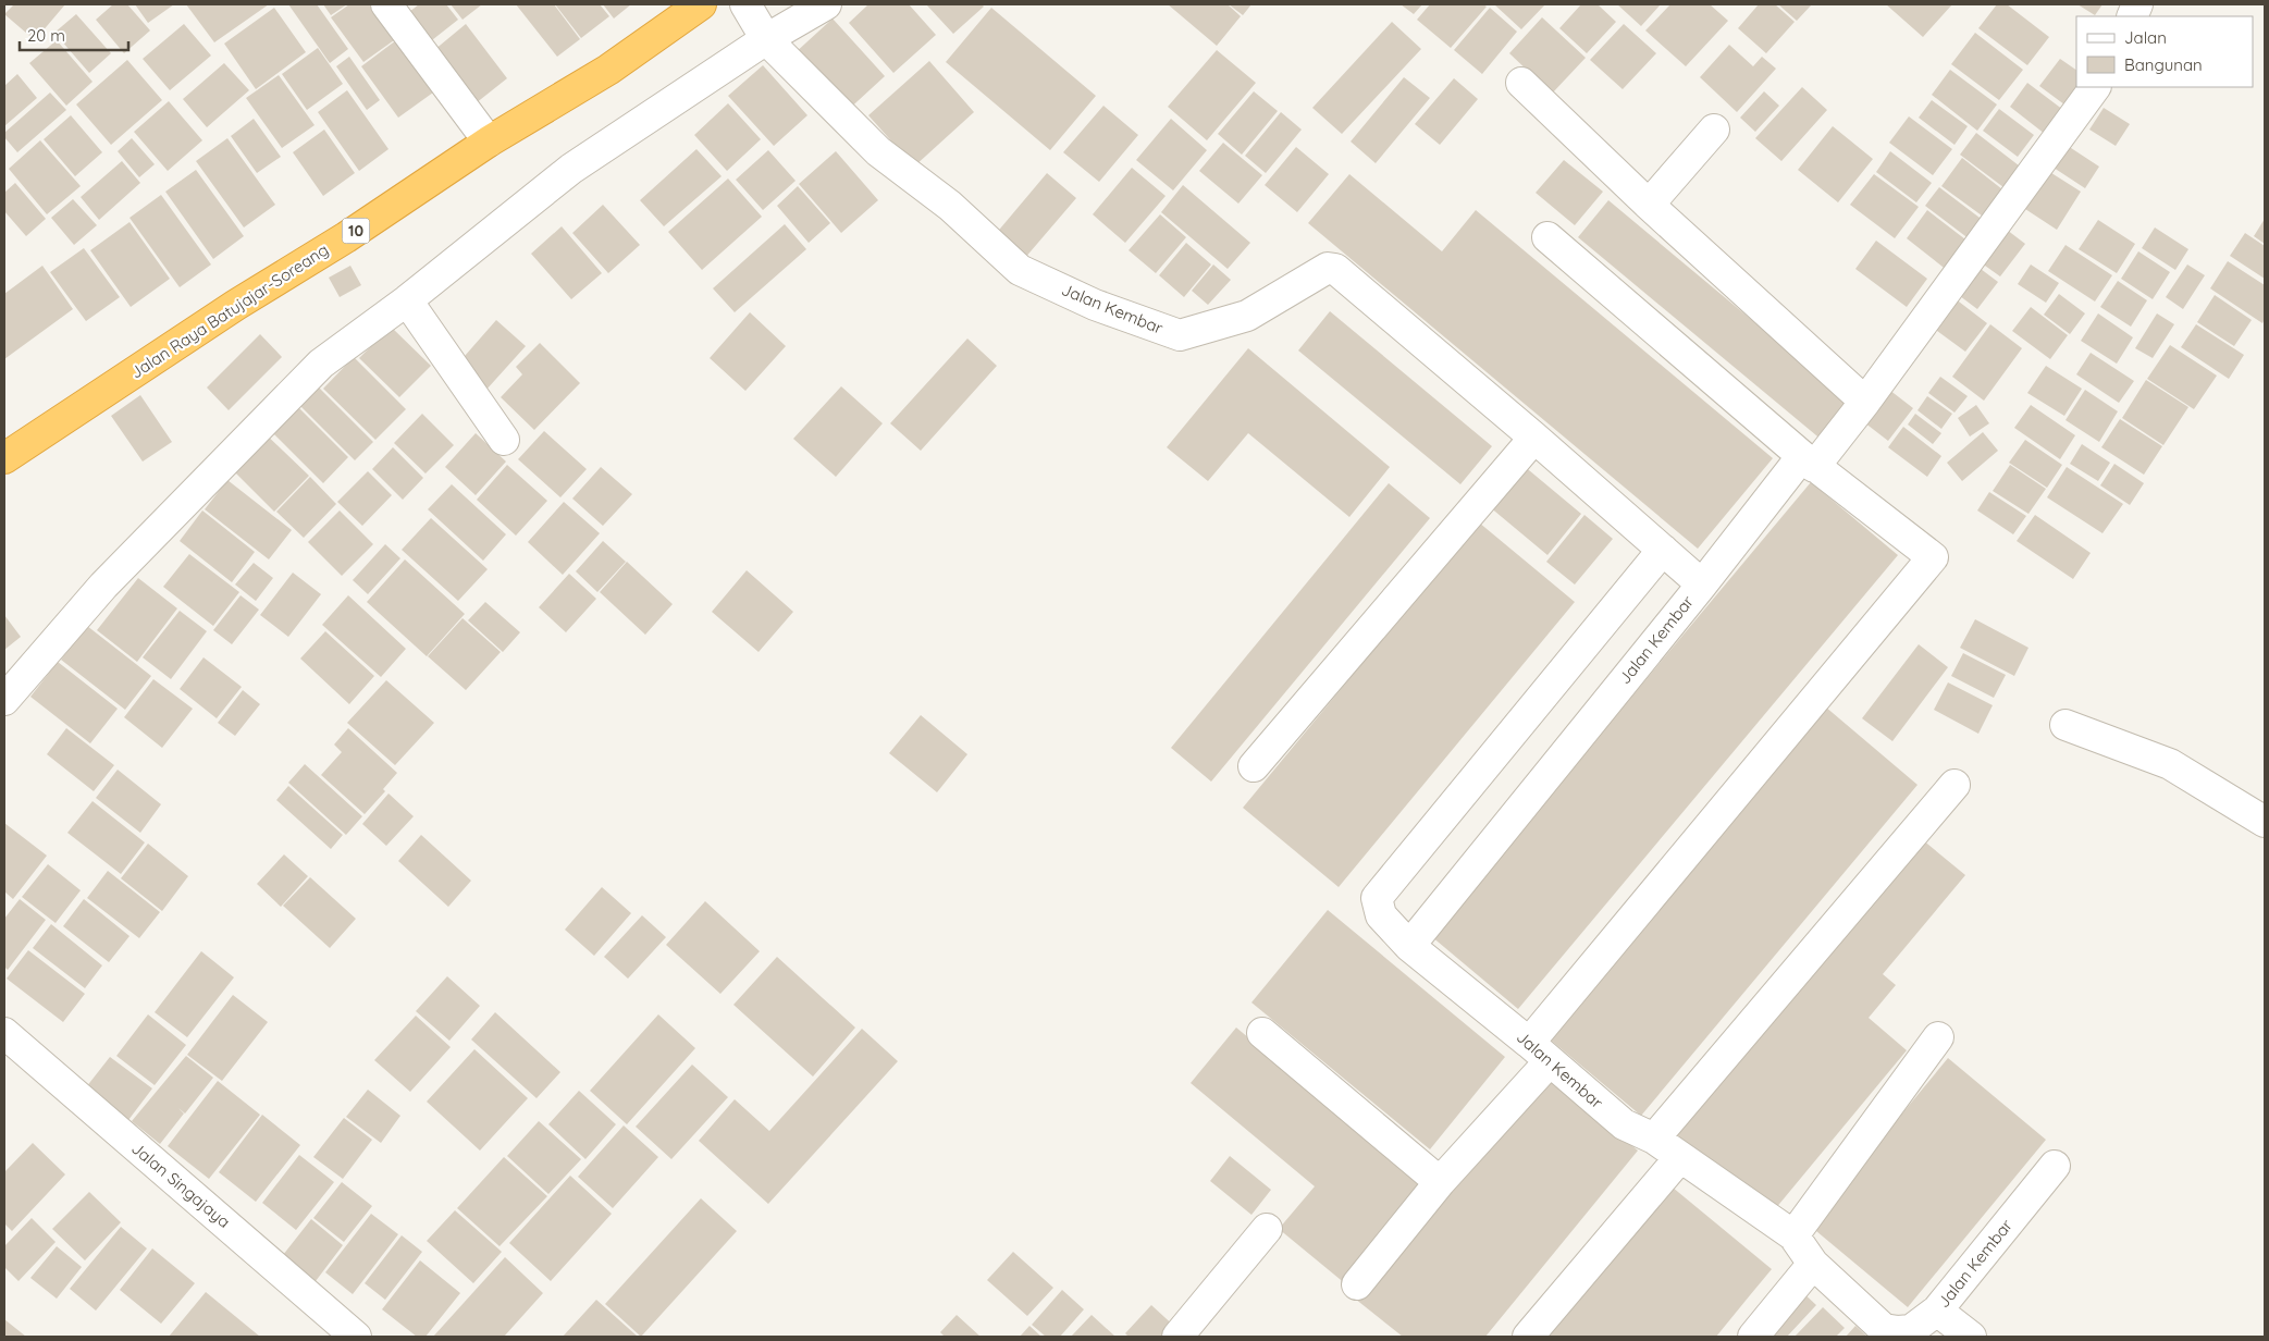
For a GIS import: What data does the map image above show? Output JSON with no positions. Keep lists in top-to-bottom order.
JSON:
{
  "streets": {
    "highway": ["10", "Jalan Raya Batujajar-Soreang"],
    "street": ["Jalan Kembar", "Jalan Singajaya"]
  },
  "legend": ["Jalan", "Bangunan"],
  "scale_bar": "20 m"
}
